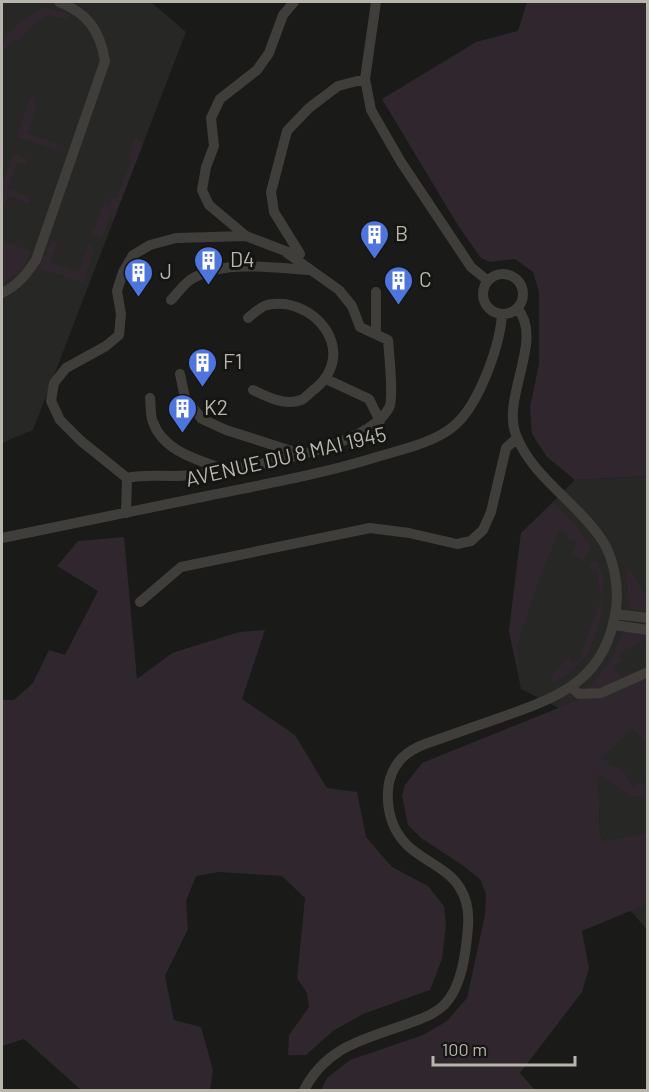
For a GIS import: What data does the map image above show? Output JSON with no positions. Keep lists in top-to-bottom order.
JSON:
{
  "streets": {
    "street": ["AVENUE DU 8 MAI 1945"]
  },
  "places": {
    "building": [
      "B",
      "D4",
      "J",
      "C",
      "F1",
      "K2"
    ]
  },
  "scale_bar": "100 m"
}
